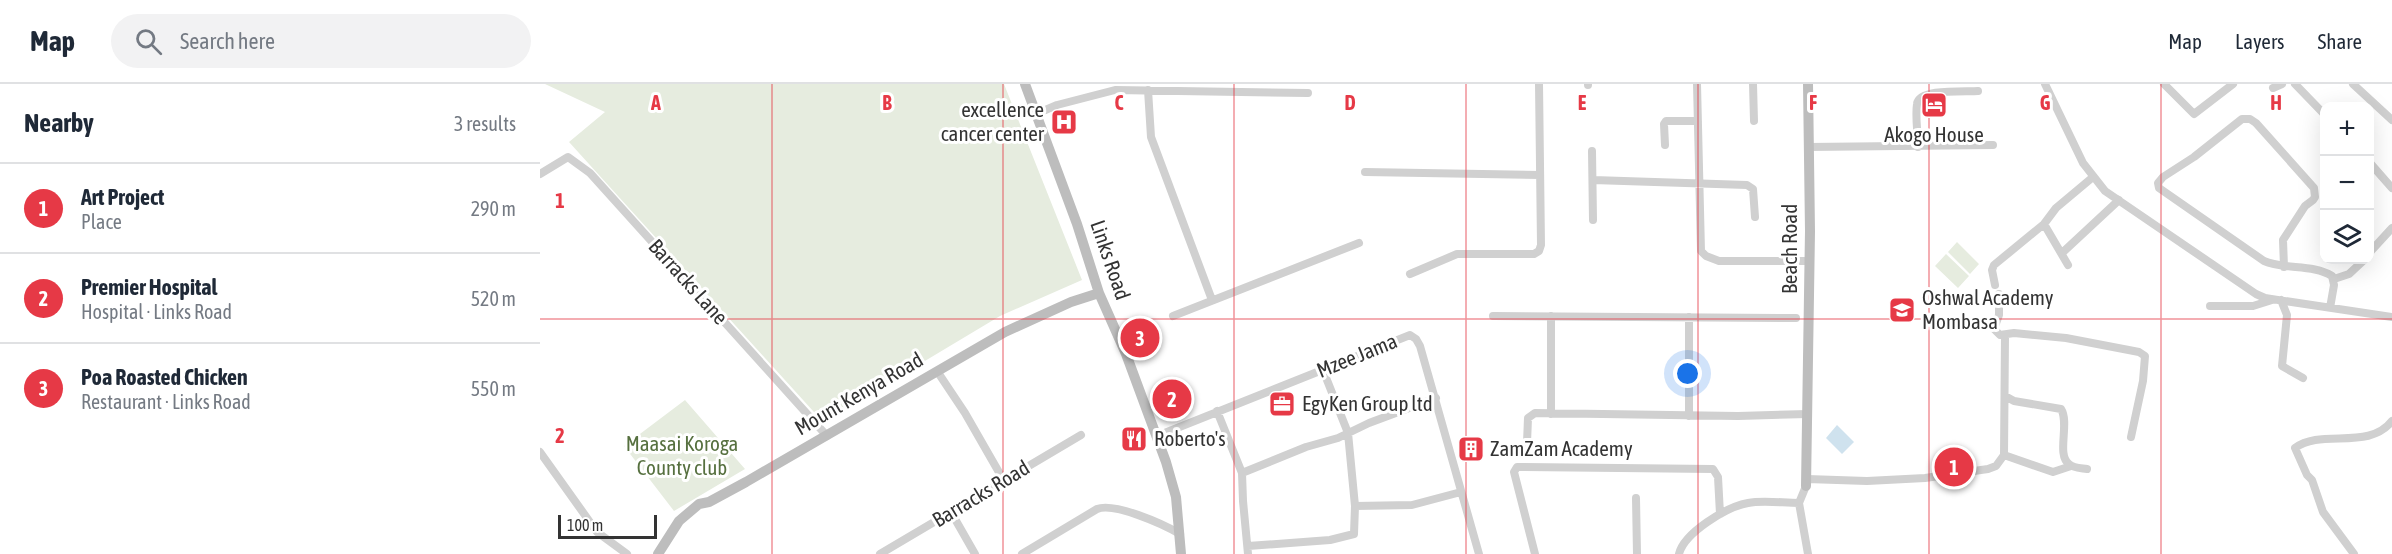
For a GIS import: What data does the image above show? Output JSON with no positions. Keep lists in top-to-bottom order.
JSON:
{
  "streets": {
    "main road": ["Beach Road", "Links Road", "Mount Kenya Road"],
    "street": ["Barracks Lane", "Mzee Jama", "Barracks Road"]
  },
  "crossings": [
    ["Links Road", "Mzee Jama"],
    ["Links Road", "Mount Kenya Road"],
    ["Barracks Lane", "Mount Kenya Road"]
  ],
  "parks": ["Maasai Koroga County club"],
  "places": {
    "hotel": ["Akogo House"],
    "hospital": ["excellence cancer center"],
    "school or university": ["Oshwal Academy Mombasa"],
    "office": ["EgyKen Group ltd"],
    "restaurant": ["Roberto's"],
    "building": ["ZamZam Academy"]
  },
  "scale_bar": "100 m",
  "page": {
    "header": "Map",
    "search": "Search here",
    "nav": ["Map", "Layers", "Share"],
    "heading": ["Nearby", "3 results"],
    "map_buttons": ["+", "−"],
    "list": [
      {
        "mark": "1",
        "name": "Art Project",
        "note": "Place",
        "value": "290 m"
      },
      {
        "mark": "2",
        "name": "Premier Hospital",
        "note": "Hospital · Links Road",
        "value": "520 m"
      },
      {
        "mark": "3",
        "name": "Poa Roasted Chicken",
        "note": "Restaurant · Links Road",
        "value": "550 m"
      }
    ],
    "pins": ["3", "2", "1"],
    "scale": "100 m"
  },
  "grid": {
    "columns": [
      "A",
      "B",
      "C",
      "D",
      "E",
      "F",
      "G",
      "H"
    ],
    "rows": ["1", "2"]
  }
}
